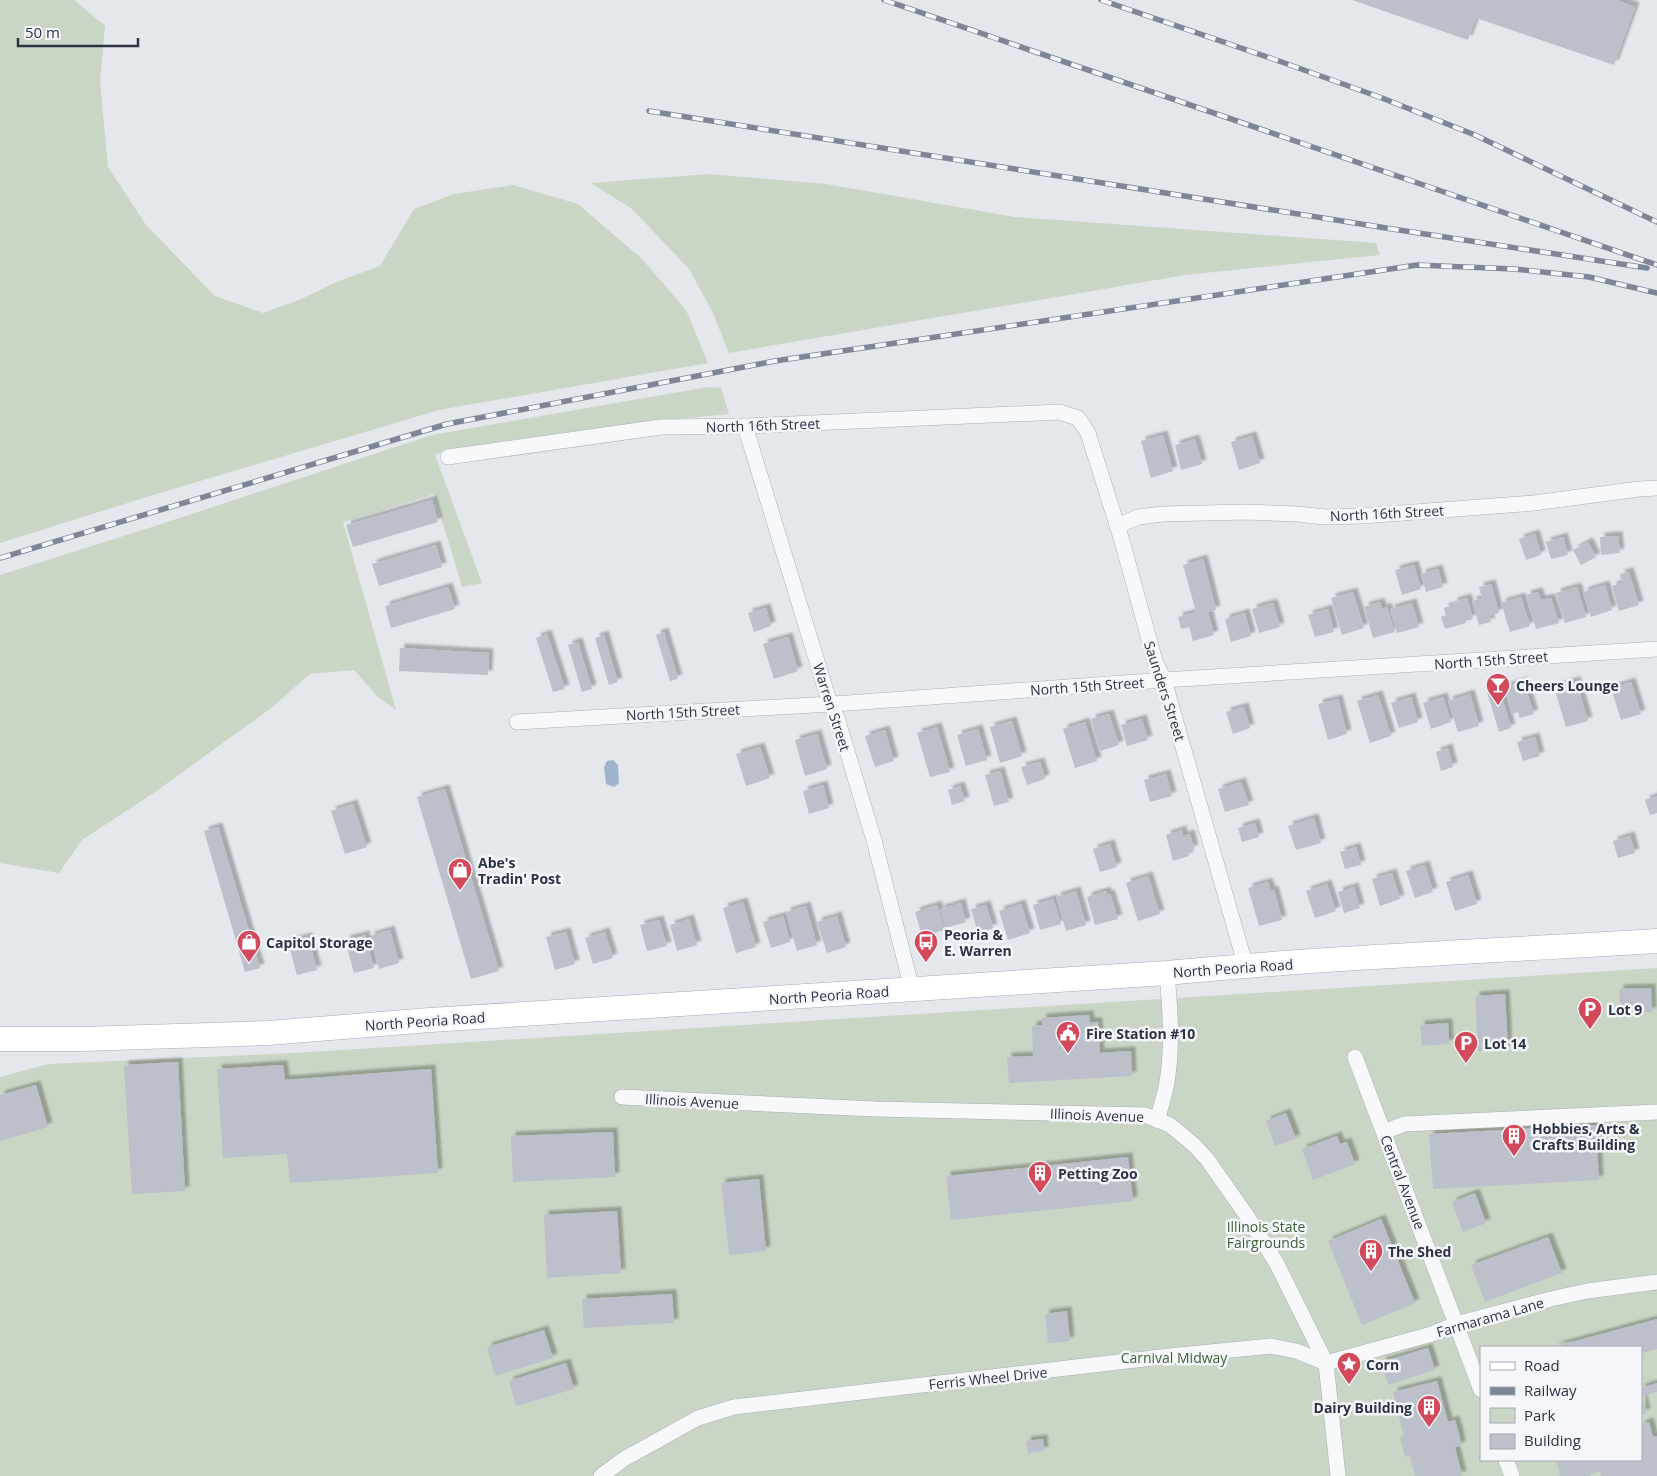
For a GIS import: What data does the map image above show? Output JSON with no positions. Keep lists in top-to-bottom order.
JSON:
{
  "streets": {
    "main road": ["North Peoria Road"],
    "street": [
      "North 16th Street",
      "North 15th Street",
      "Saunders Street",
      "Warren Street",
      "Illinois Avenue",
      "Central Avenue",
      "Farmarama Lane",
      "Ferris Wheel Drive"
    ]
  },
  "crossings": [
    ["North 16th Street", "Saunders Street"],
    ["North 16th Street", "Warren Street"],
    ["North 15th Street", "Saunders Street"],
    ["North 15th Street", "Warren Street"],
    ["Saunders Street", "North Peoria Road"],
    ["Warren Street", "North Peoria Road"],
    ["Illinois Avenue", "Farmarama Lane"],
    ["Illinois Avenue", "Ferris Wheel Drive"],
    ["Central Avenue", "Farmarama Lane"],
    ["Farmarama Lane", "Ferris Wheel Drive"]
  ],
  "parks": ["Illinois State Fairgrounds", "Carnival Midway"],
  "places": {
    "bar": ["Cheers Lounge"],
    "shop": ["Abe's Tradin' Post", "Capitol Storage"],
    "bus stop": ["Peoria & E. Warren"],
    "parking": ["Lot 9", "Lot 14"],
    "public building": ["Fire Station #10"],
    "building": [
      "Hobbies, Arts & Crafts Building",
      "Petting Zoo",
      "The Shed",
      "Dairy Building"
    ],
    "place": ["Corn"]
  },
  "legend": [
    "Road",
    "Railway",
    "Park",
    "Building"
  ],
  "scale_bar": "50 m"
}
